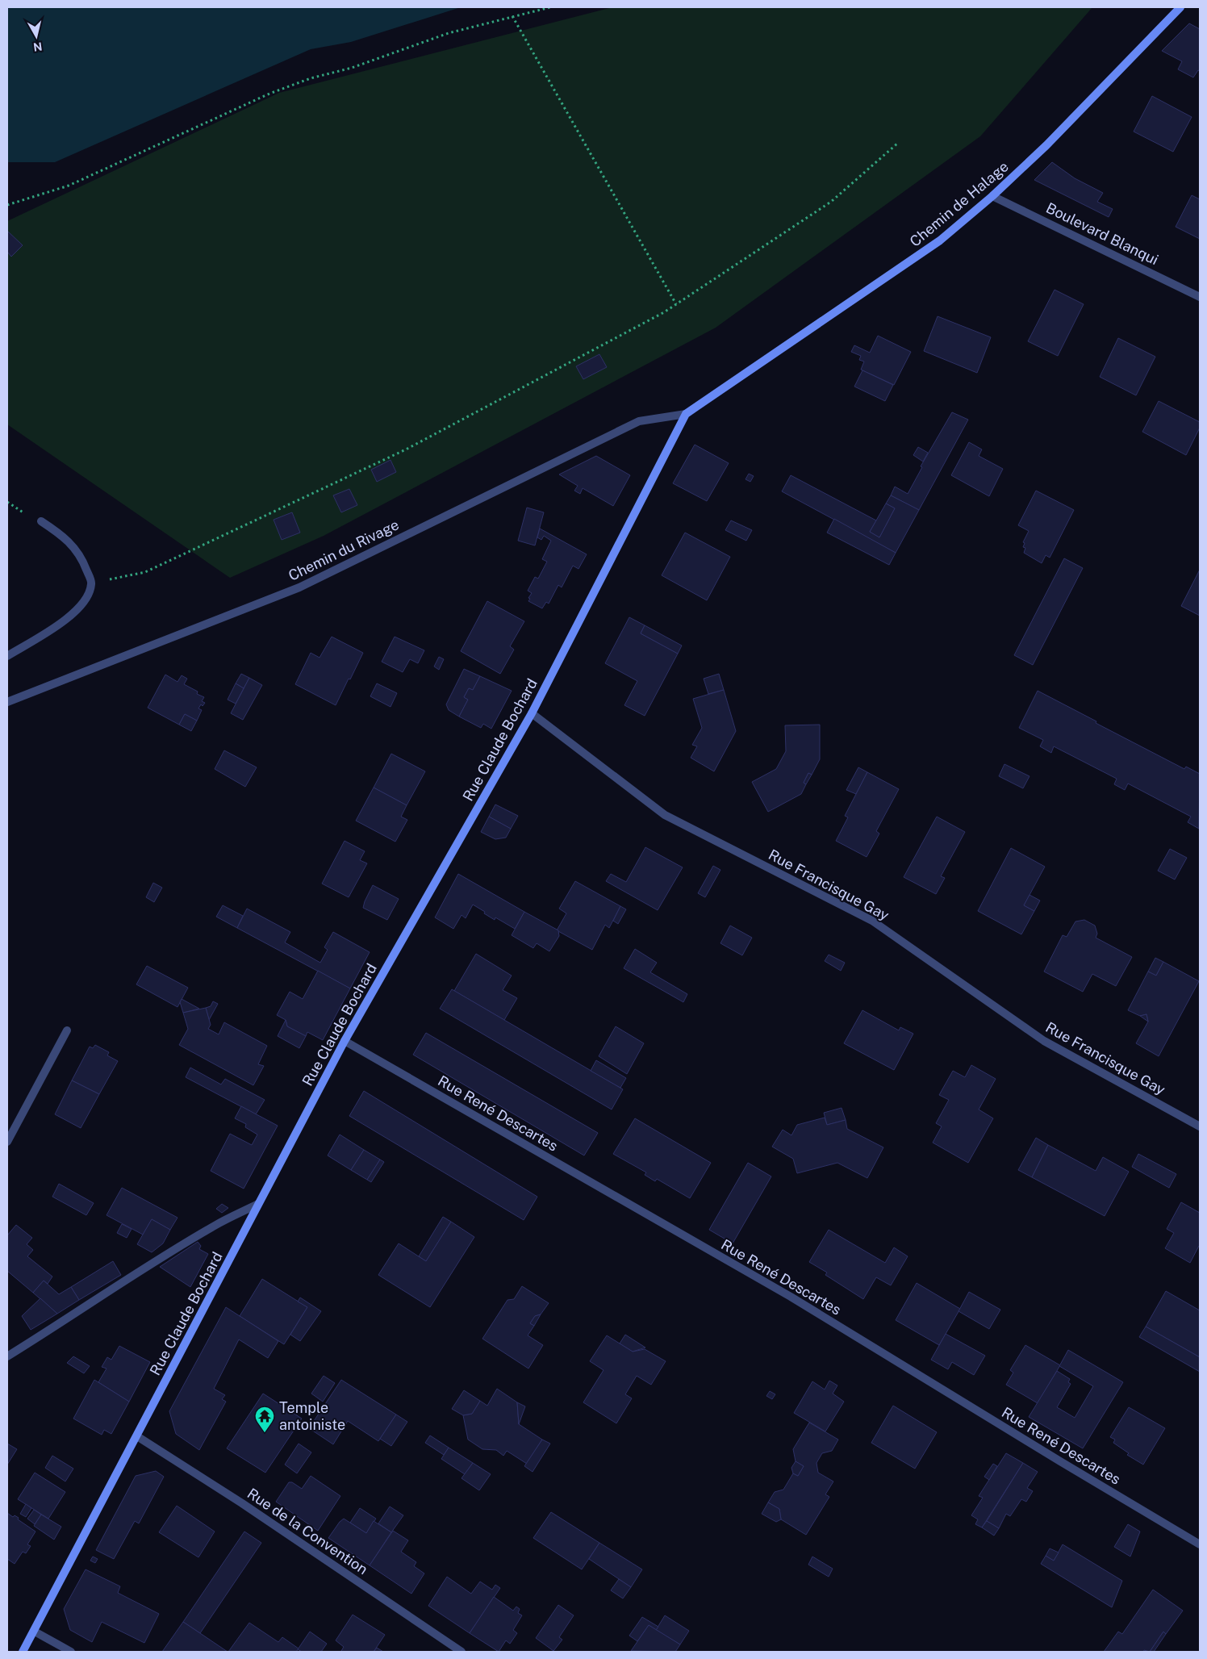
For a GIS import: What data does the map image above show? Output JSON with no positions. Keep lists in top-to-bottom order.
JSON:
{
  "streets": {
    "main road": ["Chemin de Halage", "Rue Claude Bochard"],
    "street": [
      "Boulevard Blanqui",
      "Chemin du Rivage",
      "Rue Francisque Gay",
      "Rue René Descartes",
      "Rue de la Convention"
    ]
  },
  "crossings": [
    ["Chemin de Halage", "Boulevard Blanqui"],
    ["Chemin de Halage", "Chemin du Rivage"],
    ["Chemin de Halage", "Rue Claude Bochard"],
    ["Chemin du Rivage", "Rue Claude Bochard"],
    ["Rue Claude Bochard", "Rue Francisque Gay"],
    ["Rue Claude Bochard", "Rue René Descartes"],
    ["Rue Claude Bochard", "Rue de la Convention"]
  ],
  "places": {
    "temple": ["Temple antoiniste"]
  },
  "north": "bottom"
}
